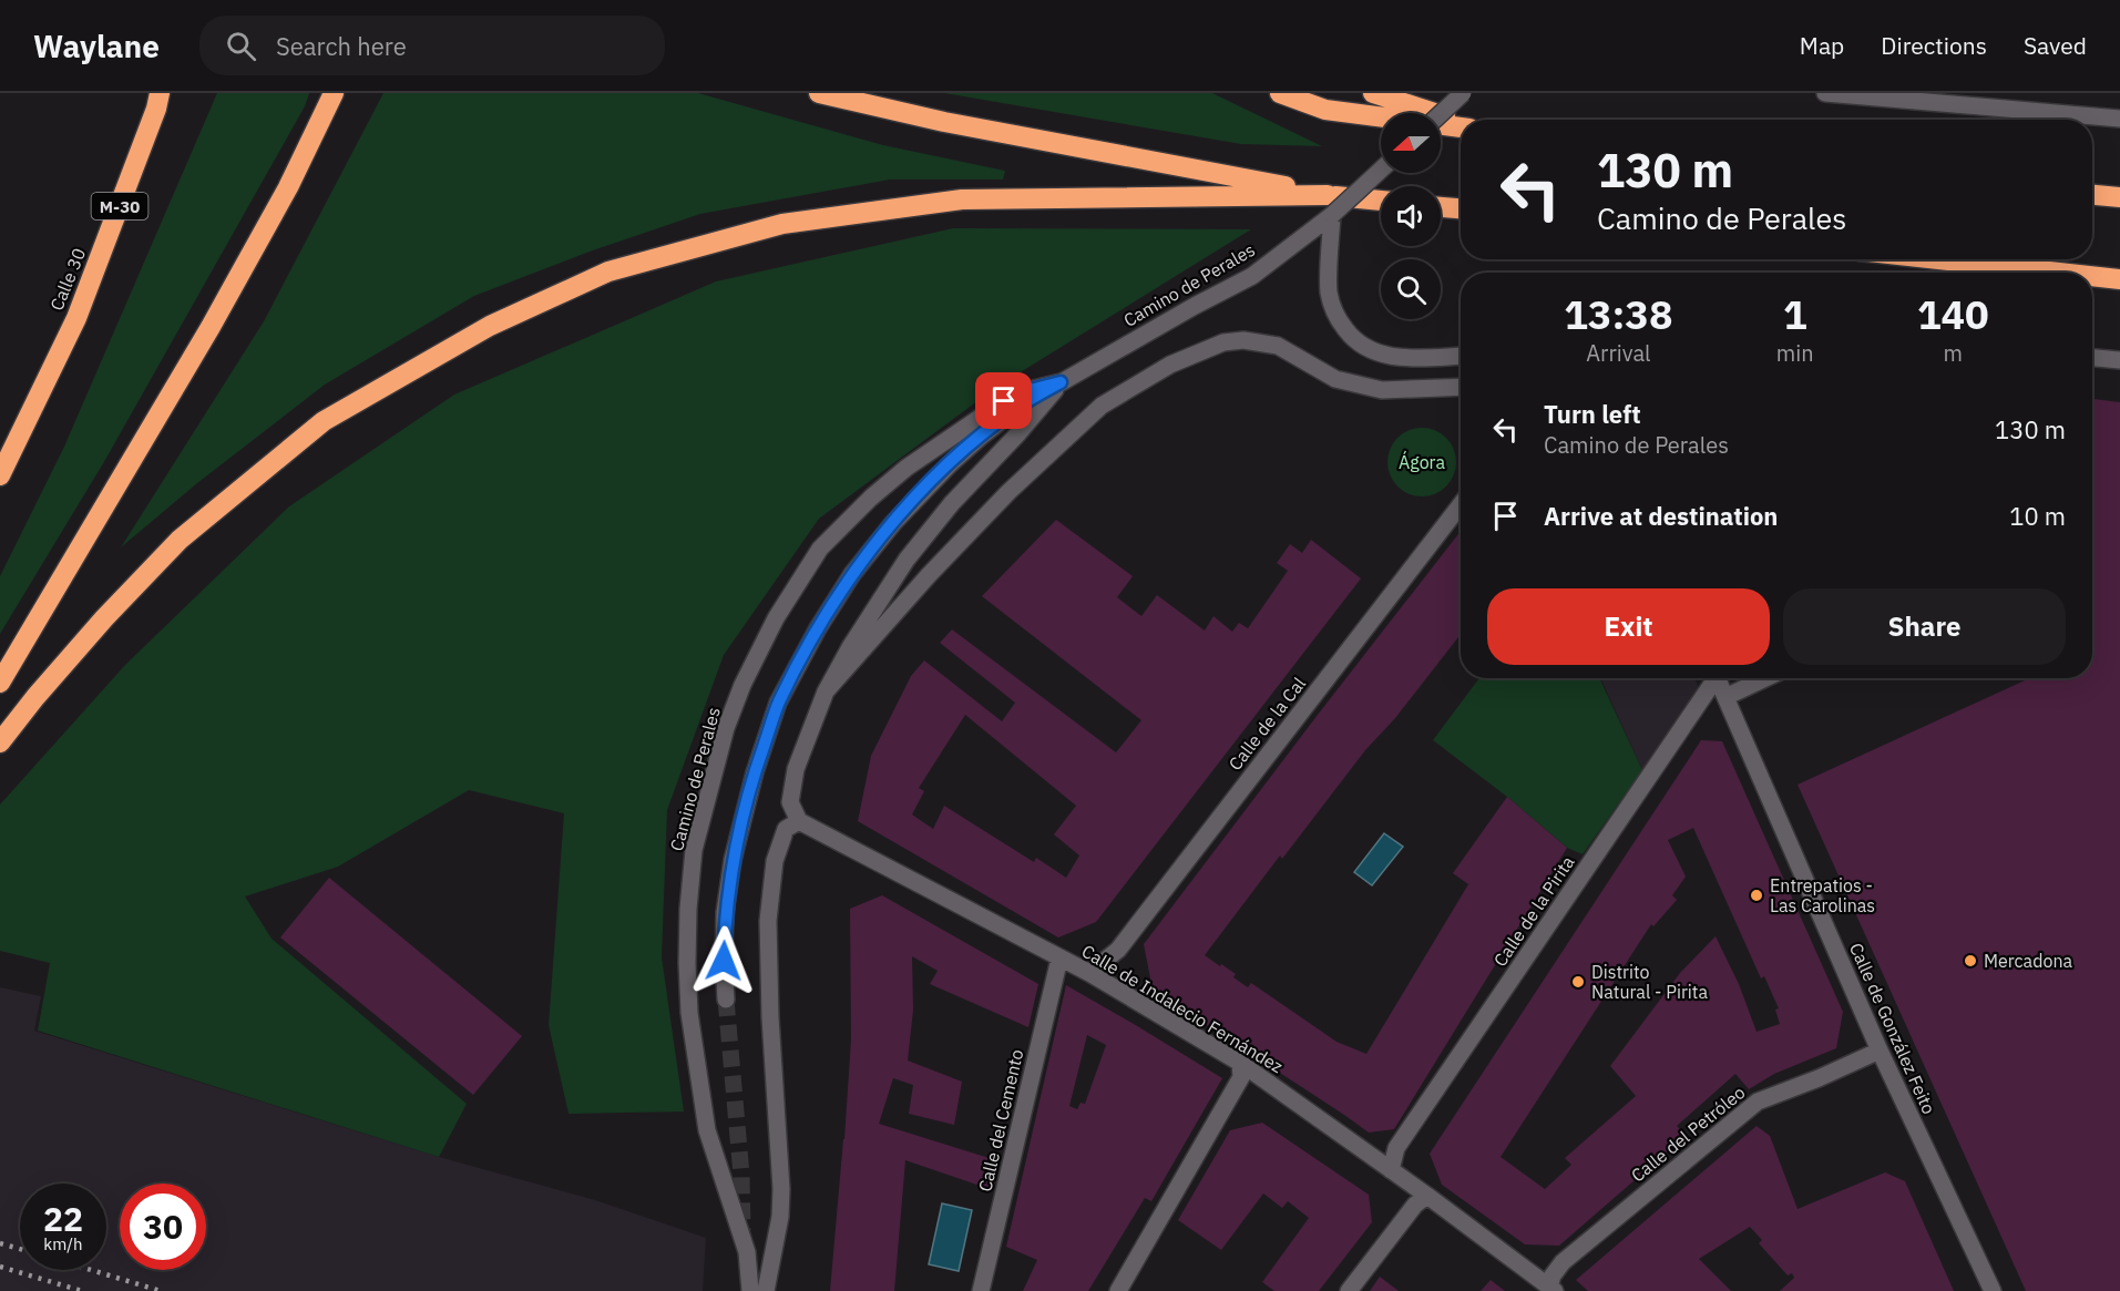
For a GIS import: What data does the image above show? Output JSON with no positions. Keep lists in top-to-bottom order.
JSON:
{
  "streets": {
    "highway": ["M-30", "Calle 30"],
    "street": [
      "Camino de Perales",
      "Calle de la Cal",
      "Calle de la Pirita",
      "Calle de Indalecio Fernández",
      "Calle de González Feito",
      "Calle del Cemento",
      "Calle del Petróleo"
    ]
  },
  "crossings": [
    ["Camino de Perales", "Calle de Indalecio Fernández"],
    ["Calle de la Cal", "Calle de Indalecio Fernández"],
    ["Calle de la Pirita", "Calle de Indalecio Fernández"],
    ["Calle de Indalecio Fernández", "Calle del Cemento"],
    ["Calle de Indalecio Fernández", "Calle del Petróleo"],
    ["Calle de González Feito", "Calle del Petróleo"]
  ],
  "parks": ["Ágora"],
  "places": ["Entrepatios - Las Carolinas", "Mercadona", "Distrito Natural - Pirita"],
  "north": "left",
  "page": {
    "header": "Waylane",
    "search": "Search here",
    "nav": ["Map", "Directions", "Saved"],
    "turn": ["130 m", "Camino de Perales"],
    "eta": [
      "13:38",
      "Arrival",
      "1",
      "min",
      "140",
      "m"
    ],
    "list": [
      {
        "name": "Turn left",
        "note": "Camino de Perales",
        "value": "130 m"
      },
      {
        "name": "Arrive at destination",
        "value": "10 m"
      }
    ],
    "buttons": ["Exit", "Share"],
    "speed": "22 km/h",
    "limit": "30"
  }
}
